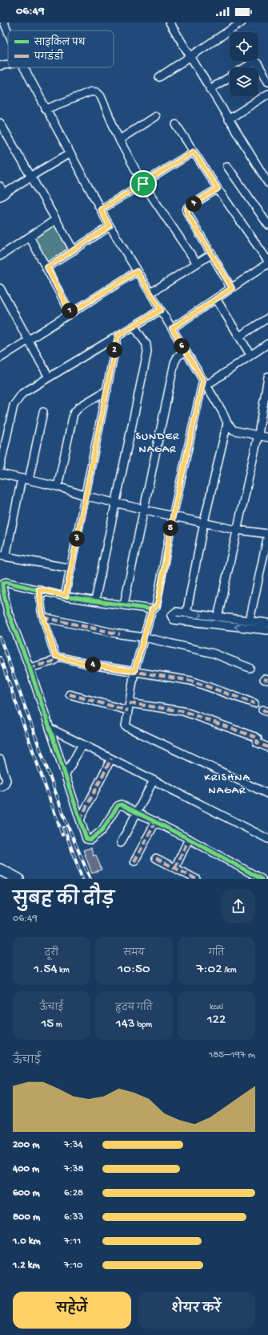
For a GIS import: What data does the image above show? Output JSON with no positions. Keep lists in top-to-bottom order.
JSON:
{
  "districts": ["SUNDER NAGAR", "KRISHNA NAGAR"],
  "legend": ["साइकिल पथ", "पगडंडी"],
  "page": {
    "status": "06:49",
    "pins": [
      "7",
      "1",
      "6",
      "2",
      "5",
      "3",
      "4"
    ],
    "heading": ["सुबह की दौड़", "06:49"],
    "stats": [
      ["दूरी", "1.54 km"],
      ["समय", "10:50"],
      ["गति", "7:02 /km"],
      ["ऊँचाई", "15 m"],
      ["हृदय गति", "143 bpm"],
      ["kcal", "122"]
    ],
    "chart": ["ऊँचाई", "185–197 m"],
    "list": [
      {
        "name": "200 m",
        "note": "7:34"
      },
      {
        "name": "400 m",
        "note": "7:38"
      },
      {
        "name": "600 m",
        "note": "6:28"
      },
      {
        "name": "800 m",
        "note": "6:33"
      },
      {
        "name": "1.0 km",
        "note": "7:11"
      },
      {
        "name": "1.2 km",
        "note": "7:10"
      }
    ],
    "buttons": ["सहेजें", "शेयर करें"]
  }
}
